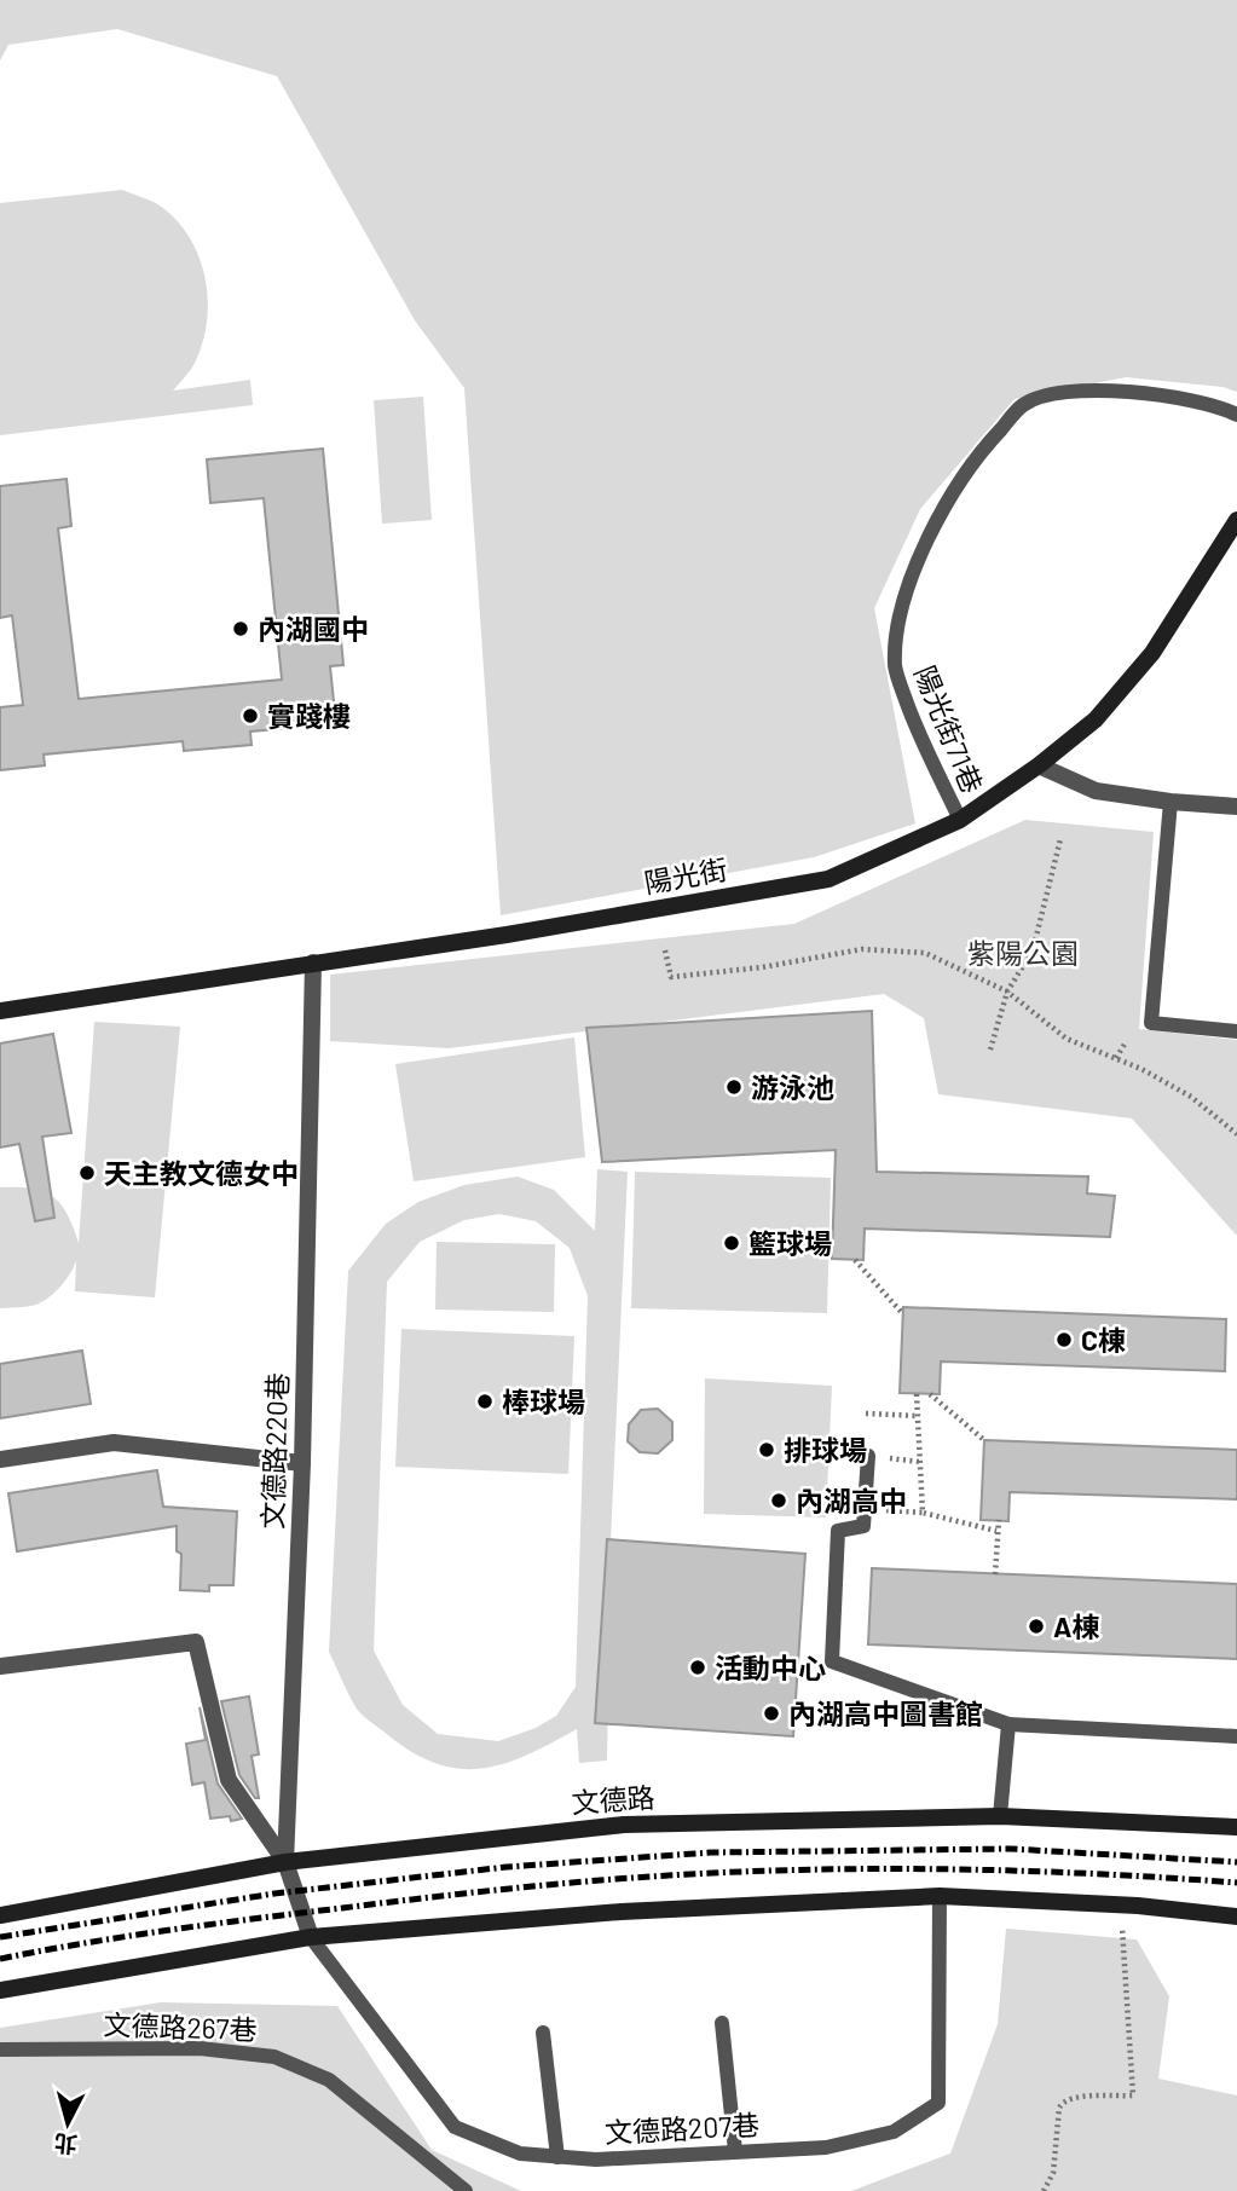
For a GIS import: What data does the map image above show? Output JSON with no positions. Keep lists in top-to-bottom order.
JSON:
{
  "streets": {
    "main road": ["陽光街", "文德路"],
    "street": ["文德路220巷"],
    "lane": ["陽光街71巷", "文德路267巷", "文德路207巷"]
  },
  "crossings": [
    ["陽光街71巷", "陽光街"],
    ["陽光街", "文德路220巷"],
    ["文德路220巷", "文德路"],
    ["文德路220巷", "文德路207巷"]
  ],
  "parks": ["紫陽公園"],
  "places": [
    "內湖國中",
    "實踐樓",
    "游泳池",
    "天主教文德女中",
    "籃球場",
    "C棟",
    "棒球場",
    "排球場",
    "內湖高中",
    "A棟",
    "活動中心",
    "內湖高中圖書館"
  ],
  "north": "bottom"
}
